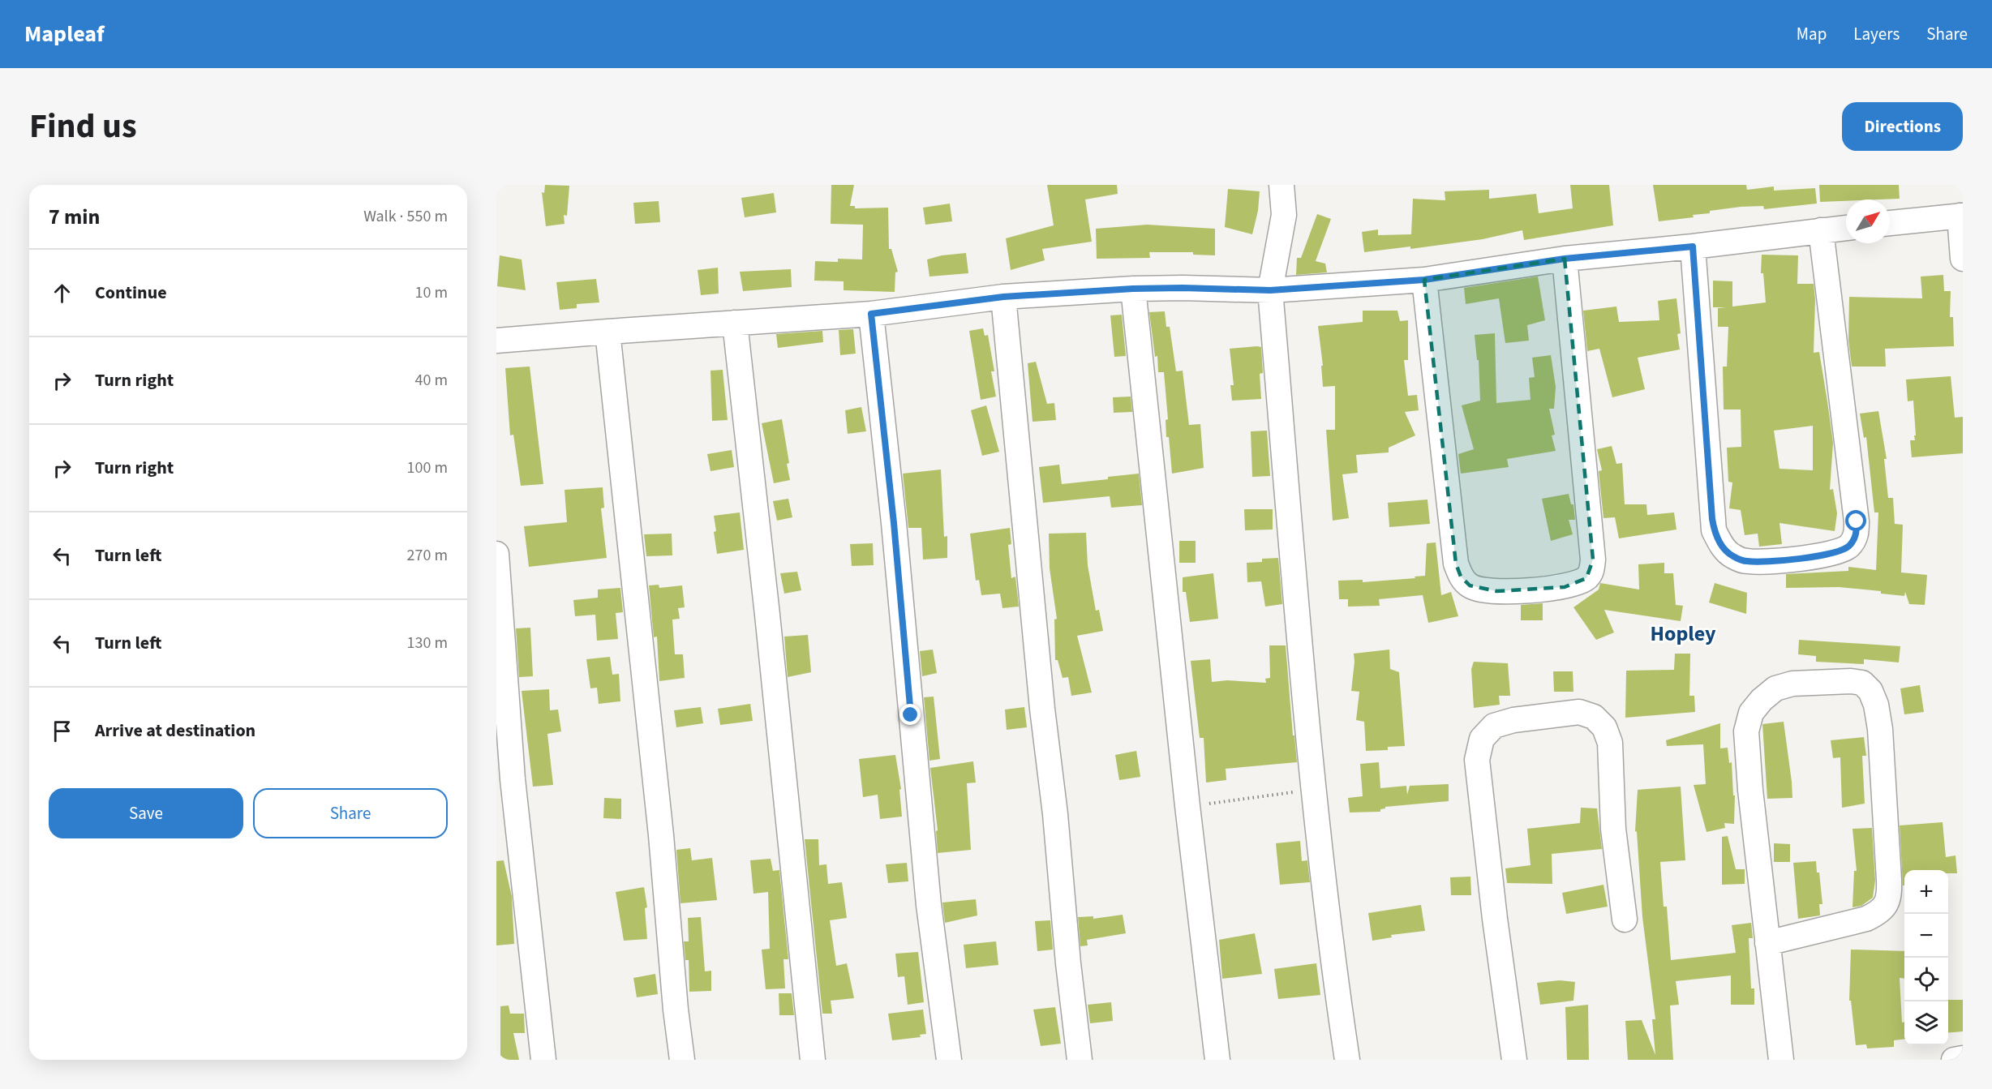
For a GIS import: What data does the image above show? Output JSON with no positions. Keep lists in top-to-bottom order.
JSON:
{
  "districts": ["Hopley"],
  "north": "top right",
  "page": {
    "header": "Mapleaf",
    "nav": ["Map", "Layers", "Share"],
    "title": "Find us",
    "buttons": [
      "Directions",
      ["Save", "Share"]
    ],
    "heading": ["7 min", "Walk · 550 m"],
    "list": [
      ["Continue", "10 m"],
      ["Turn right", "40 m"],
      ["Turn right", "100 m"],
      ["Turn left", "270 m"],
      ["Turn left", "130 m"],
      "Arrive at destination"
    ],
    "map_buttons": ["+", "−"]
  }
}
